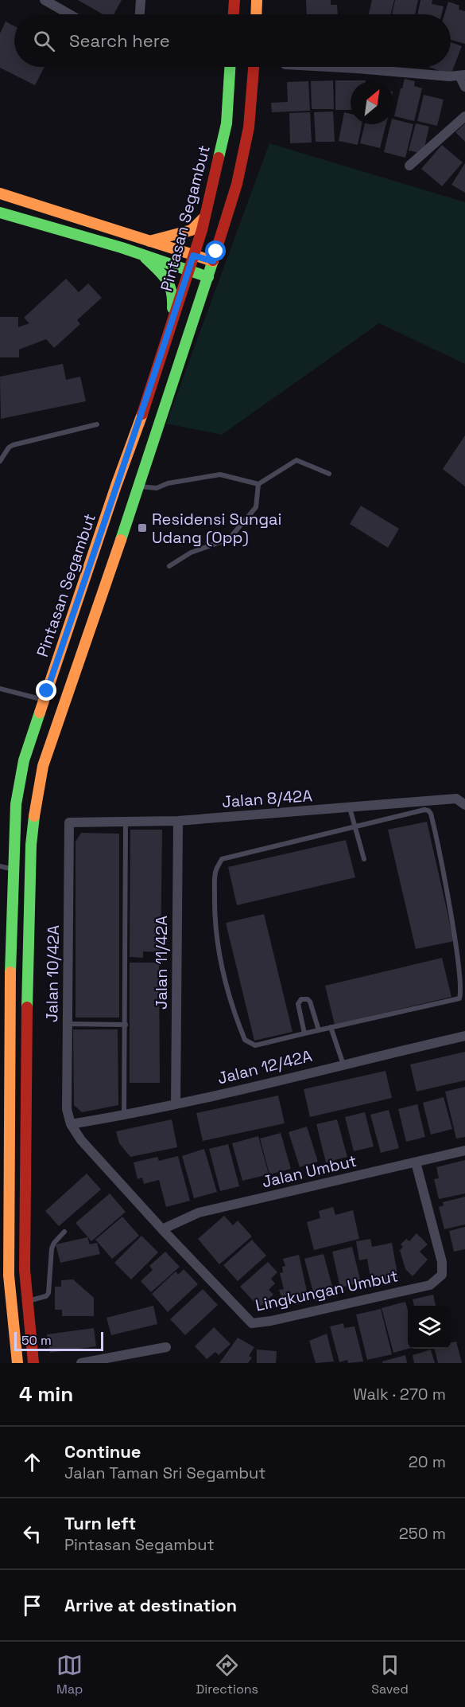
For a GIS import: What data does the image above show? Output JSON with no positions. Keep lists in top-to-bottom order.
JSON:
{
  "streets": {
    "main road": ["Pintasan Segambut"],
    "street": [
      "Jalan 8/42A",
      "Jalan 11/42A",
      "Jalan 10/42A",
      "Jalan 12/42A",
      "Jalan Umbut",
      "Lingkungan Umbut"
    ]
  },
  "crossings": [
    ["Jalan 8/42A", "Jalan 11/42A"],
    ["Jalan 8/42A", "Jalan 10/42A"],
    ["Jalan 11/42A", "Jalan 12/42A"],
    ["Jalan 10/42A", "Jalan 12/42A"],
    ["Jalan 10/42A", "Lingkungan Umbut"],
    ["Jalan 12/42A", "Lingkungan Umbut"],
    ["Jalan Umbut", "Lingkungan Umbut"]
  ],
  "places": {
    "transit": ["Residensi Sungai Udang (Opp)"]
  },
  "scale_bar": "50 m",
  "north": "top right",
  "page": {
    "search": "Search here",
    "scale": "50 m",
    "heading": ["4 min", "Walk · 270 m"],
    "list": [
      ["Continue", "Jalan Taman Sri Segambut", "20 m"],
      ["Turn left", "Pintasan Segambut", "250 m"],
      "Arrive at destination"
    ],
    "nav": ["Map", "Directions", "Saved"]
  }
}
